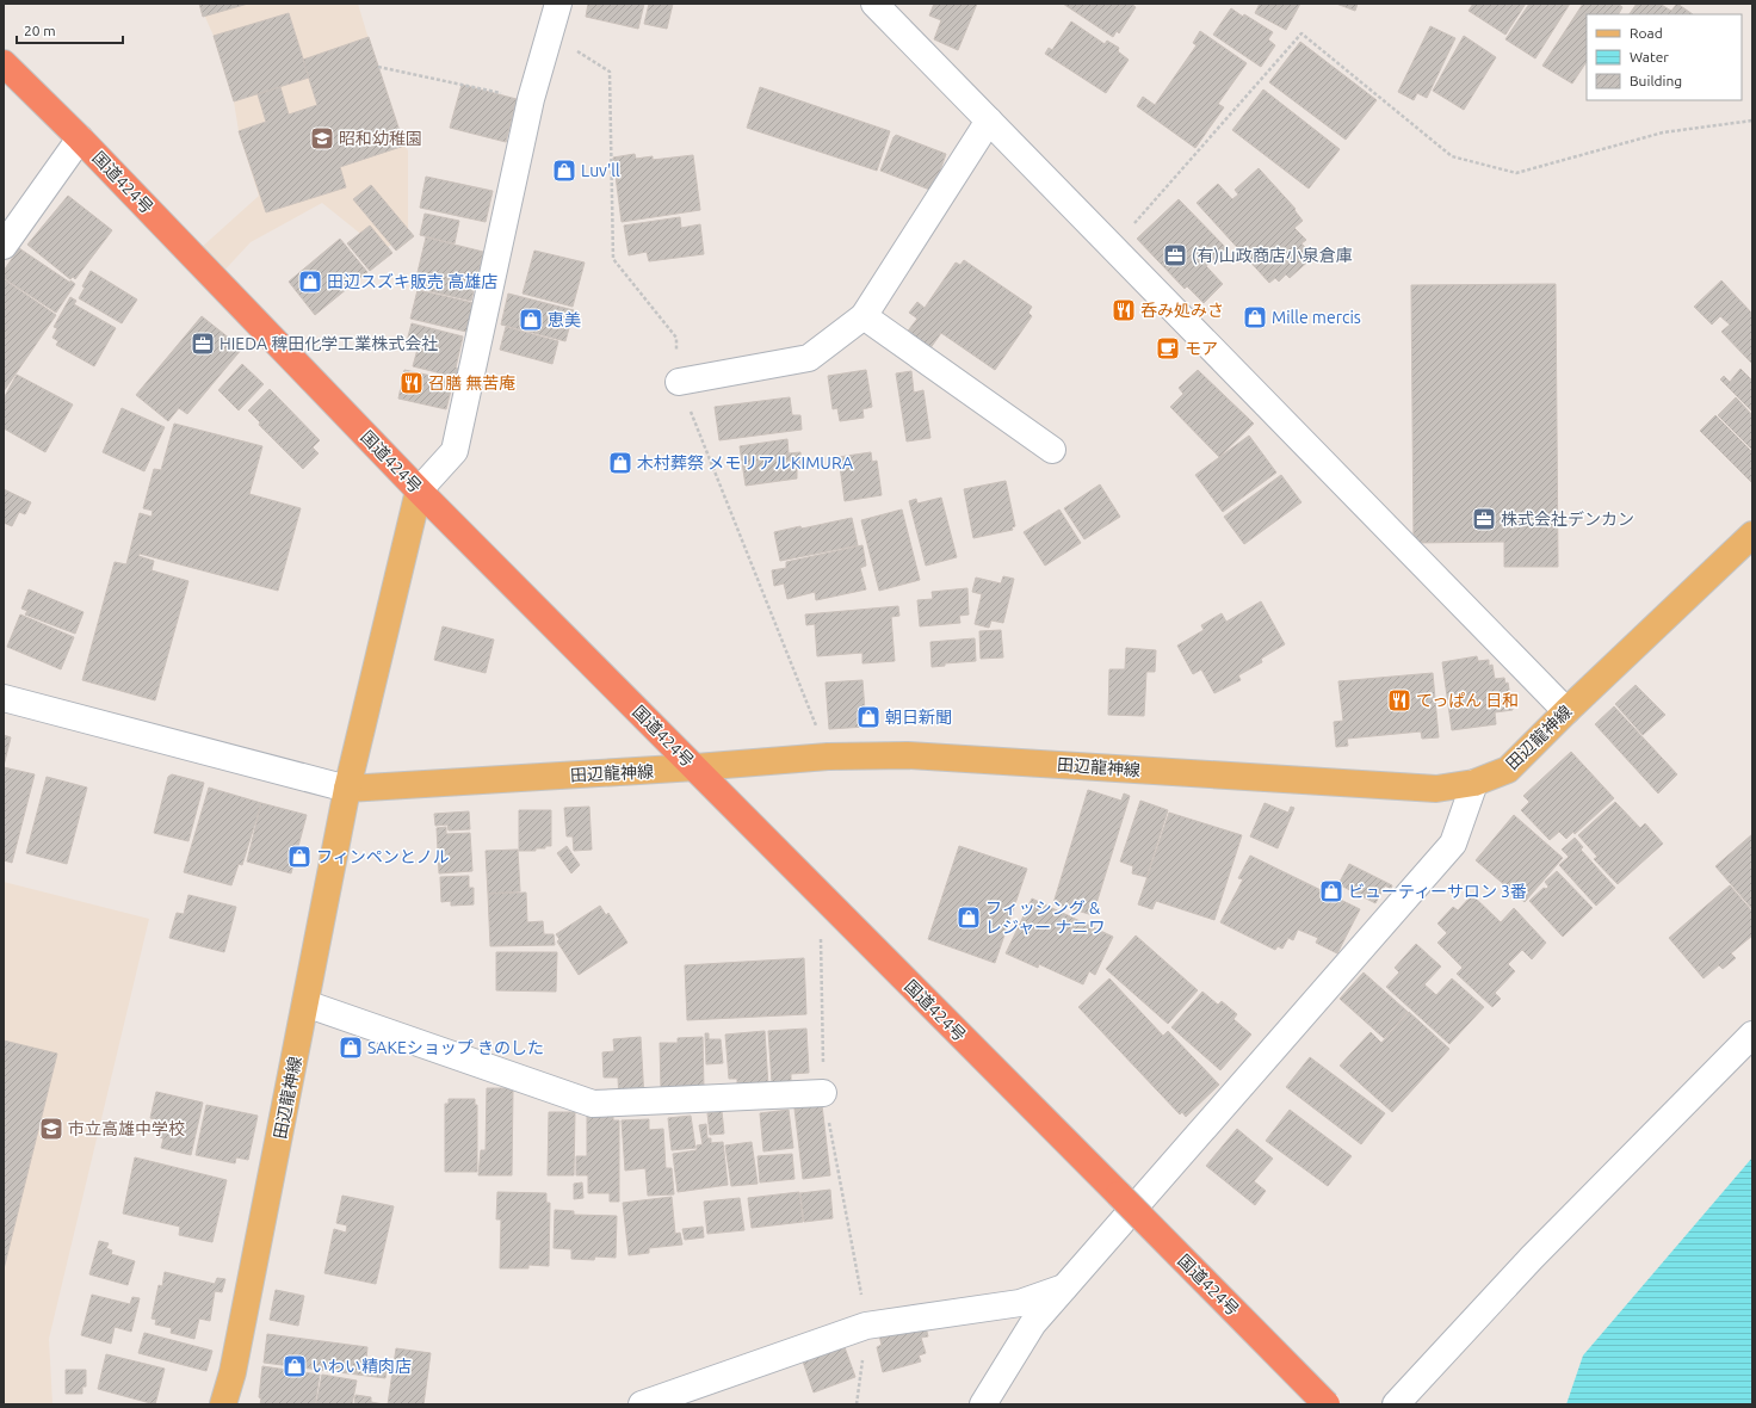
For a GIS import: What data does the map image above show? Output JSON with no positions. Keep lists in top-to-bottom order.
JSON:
{
  "streets": {
    "highway": ["国道424号"],
    "main road": ["田辺龍神線"]
  },
  "crossings": [
    ["国道424号", "田辺龍神線"]
  ],
  "places": {
    "school or university": ["昭和幼稚園", "市立高雄中学校"],
    "shop": [
      "Luv'll",
      "田辺スズキ販売 高雄店",
      "Mille mercis",
      "恵美",
      "木村葬祭 メモリアルKIMURA",
      "朝日新聞",
      "フィンペンとノル",
      "ビューティーサロン 3番",
      "フィッシング & レジャー ナニワ",
      "SAKEショップ きのした",
      "いわい精肉店"
    ],
    "office": ["(有)山政商店小泉倉庫", "HIEDA 稗田化学工業株式会社", "株式会社デンカン"],
    "restaurant": ["呑み処みさ", "召膳 無苦庵", "てっぱん 日和"],
    "cafe": ["モア"]
  },
  "legend": ["Road", "Water", "Building"],
  "scale_bar": "20 m"
}
